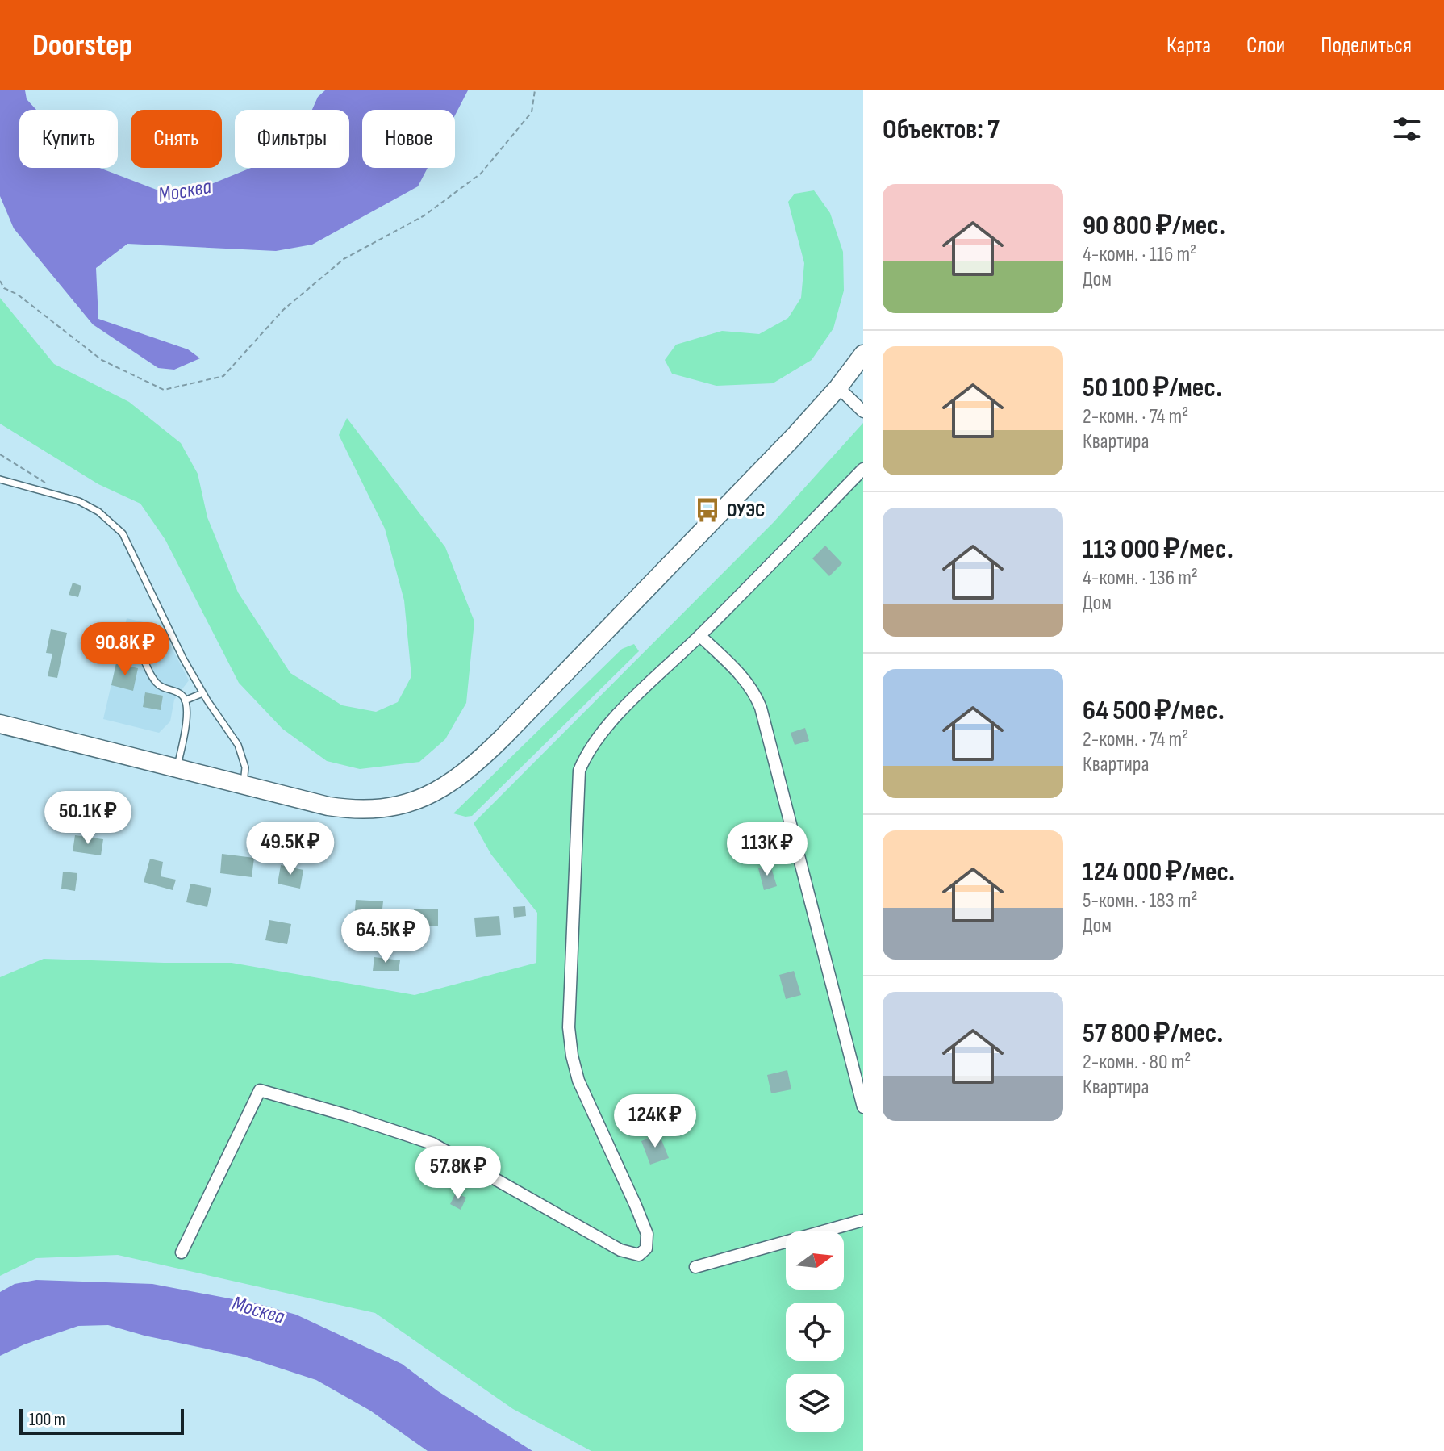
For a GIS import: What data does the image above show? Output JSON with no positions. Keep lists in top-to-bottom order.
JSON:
{
  "water": ["Москва"],
  "places": {
    "bus stop": ["ОУЭС"]
  },
  "scale_bar": "100 m",
  "north": "right",
  "page": {
    "header": "Doorstep",
    "nav": ["Карта", "Слои", "Поделиться"],
    "heading": "Объектов: 7",
    "chip": [
      "Купить",
      "Снять",
      "Фильтры",
      "Новое"
    ],
    "list": [
      {
        "name": "90 800 ₽/мес.",
        "note": "4-комн. · 116 m² · Дом"
      },
      {
        "name": "50 100 ₽/мес.",
        "note": "2-комн. · 74 m² · Квартира"
      },
      {
        "name": "113 000 ₽/мес.",
        "note": "4-комн. · 136 m² · Дом"
      },
      {
        "name": "64 500 ₽/мес.",
        "note": "2-комн. · 74 m² · Квартира"
      },
      {
        "name": "124 000 ₽/мес.",
        "note": "5-комн. · 183 m² · Дом"
      },
      {
        "name": "57 800 ₽/мес.",
        "note": "2-комн. · 80 m² · Квартира"
      }
    ],
    "price": [
      "90.8K ₽",
      "50.1K ₽",
      "49.5K ₽",
      "113K ₽",
      "64.5K ₽",
      "124K ₽",
      "57.8K ₽"
    ],
    "scale": "100 m"
  }
}
